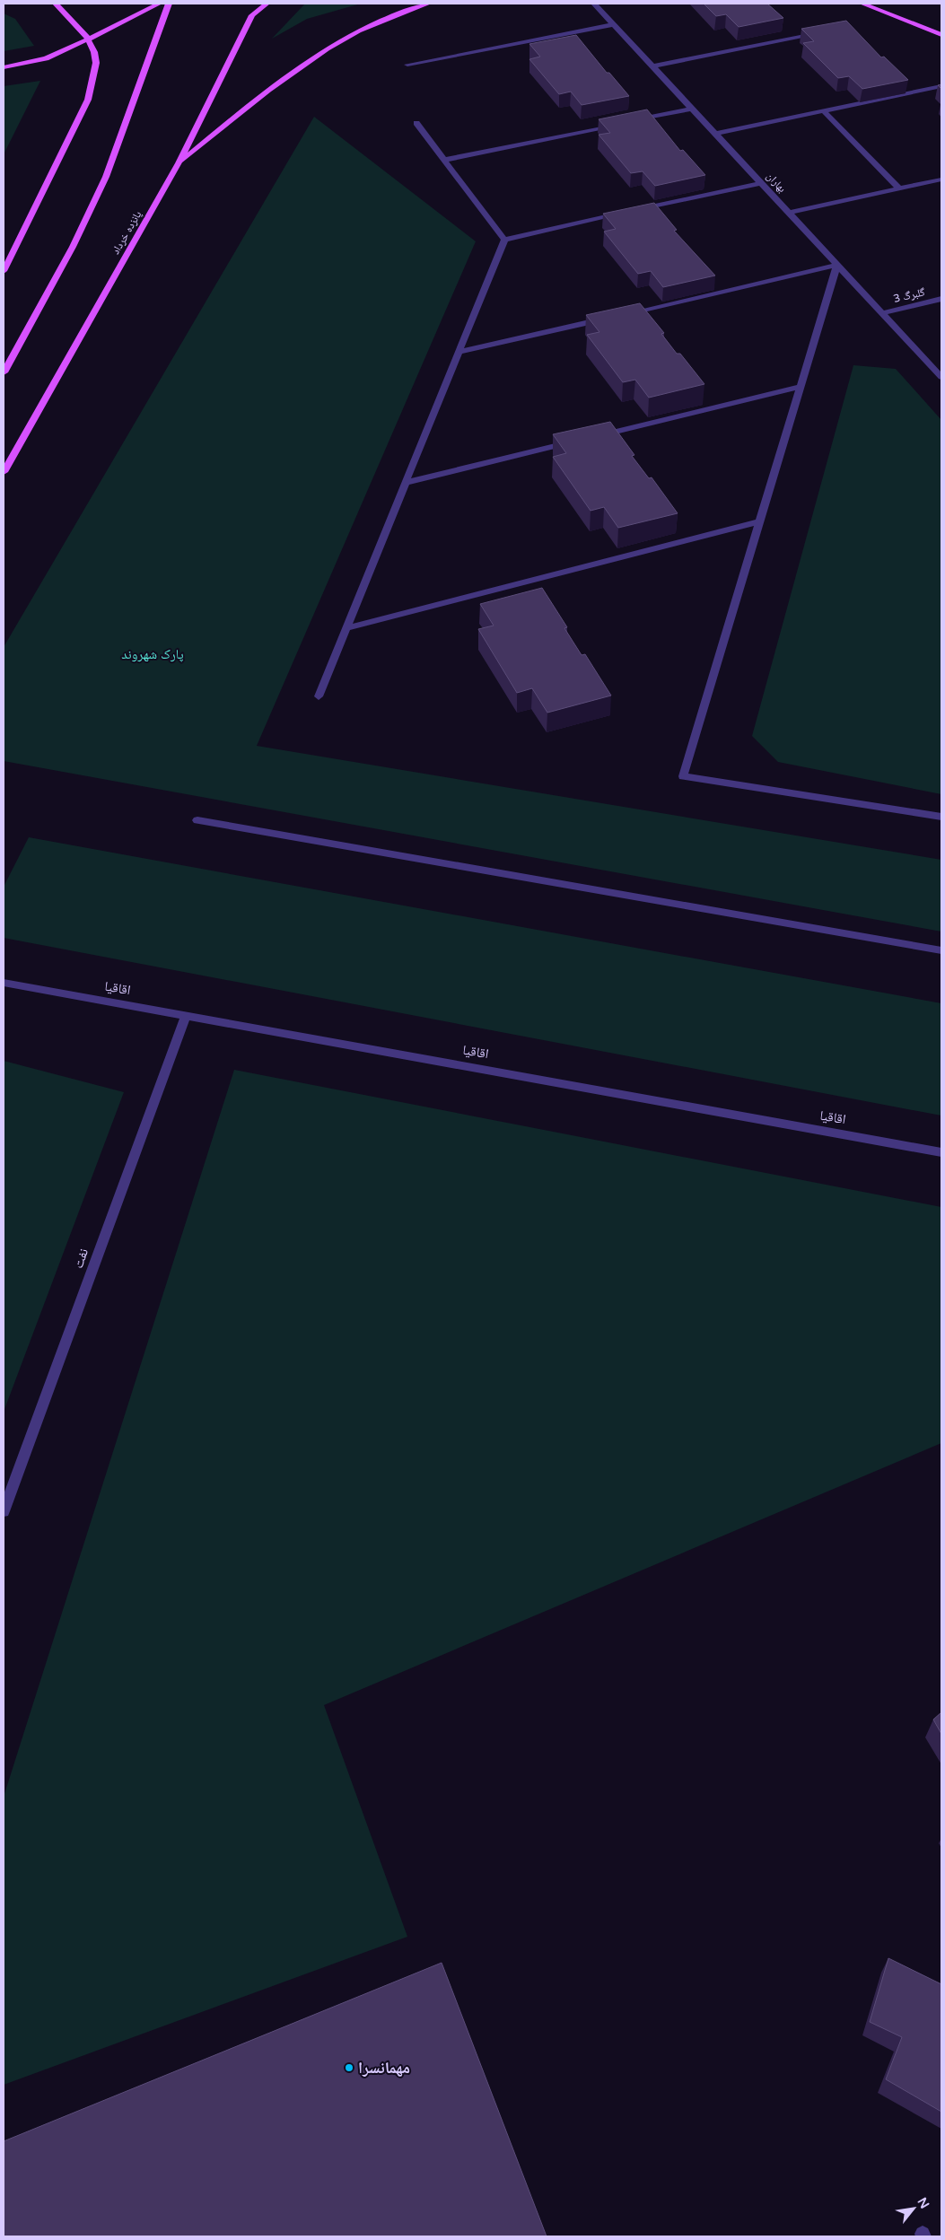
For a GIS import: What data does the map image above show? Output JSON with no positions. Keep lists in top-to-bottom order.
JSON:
{
  "streets": {
    "main road": ["پانزده خرداد"],
    "street": [
      "بهاران",
      "گلبرگ 3",
      "اقاقیا",
      "نفت"
    ]
  },
  "crossings": [
    ["بهاران", "گلبرگ 3"],
    ["اقاقیا", "نفت"]
  ],
  "parks": ["پارک شهروند"],
  "places": ["مهمانسرا"],
  "north": "top right"
}
